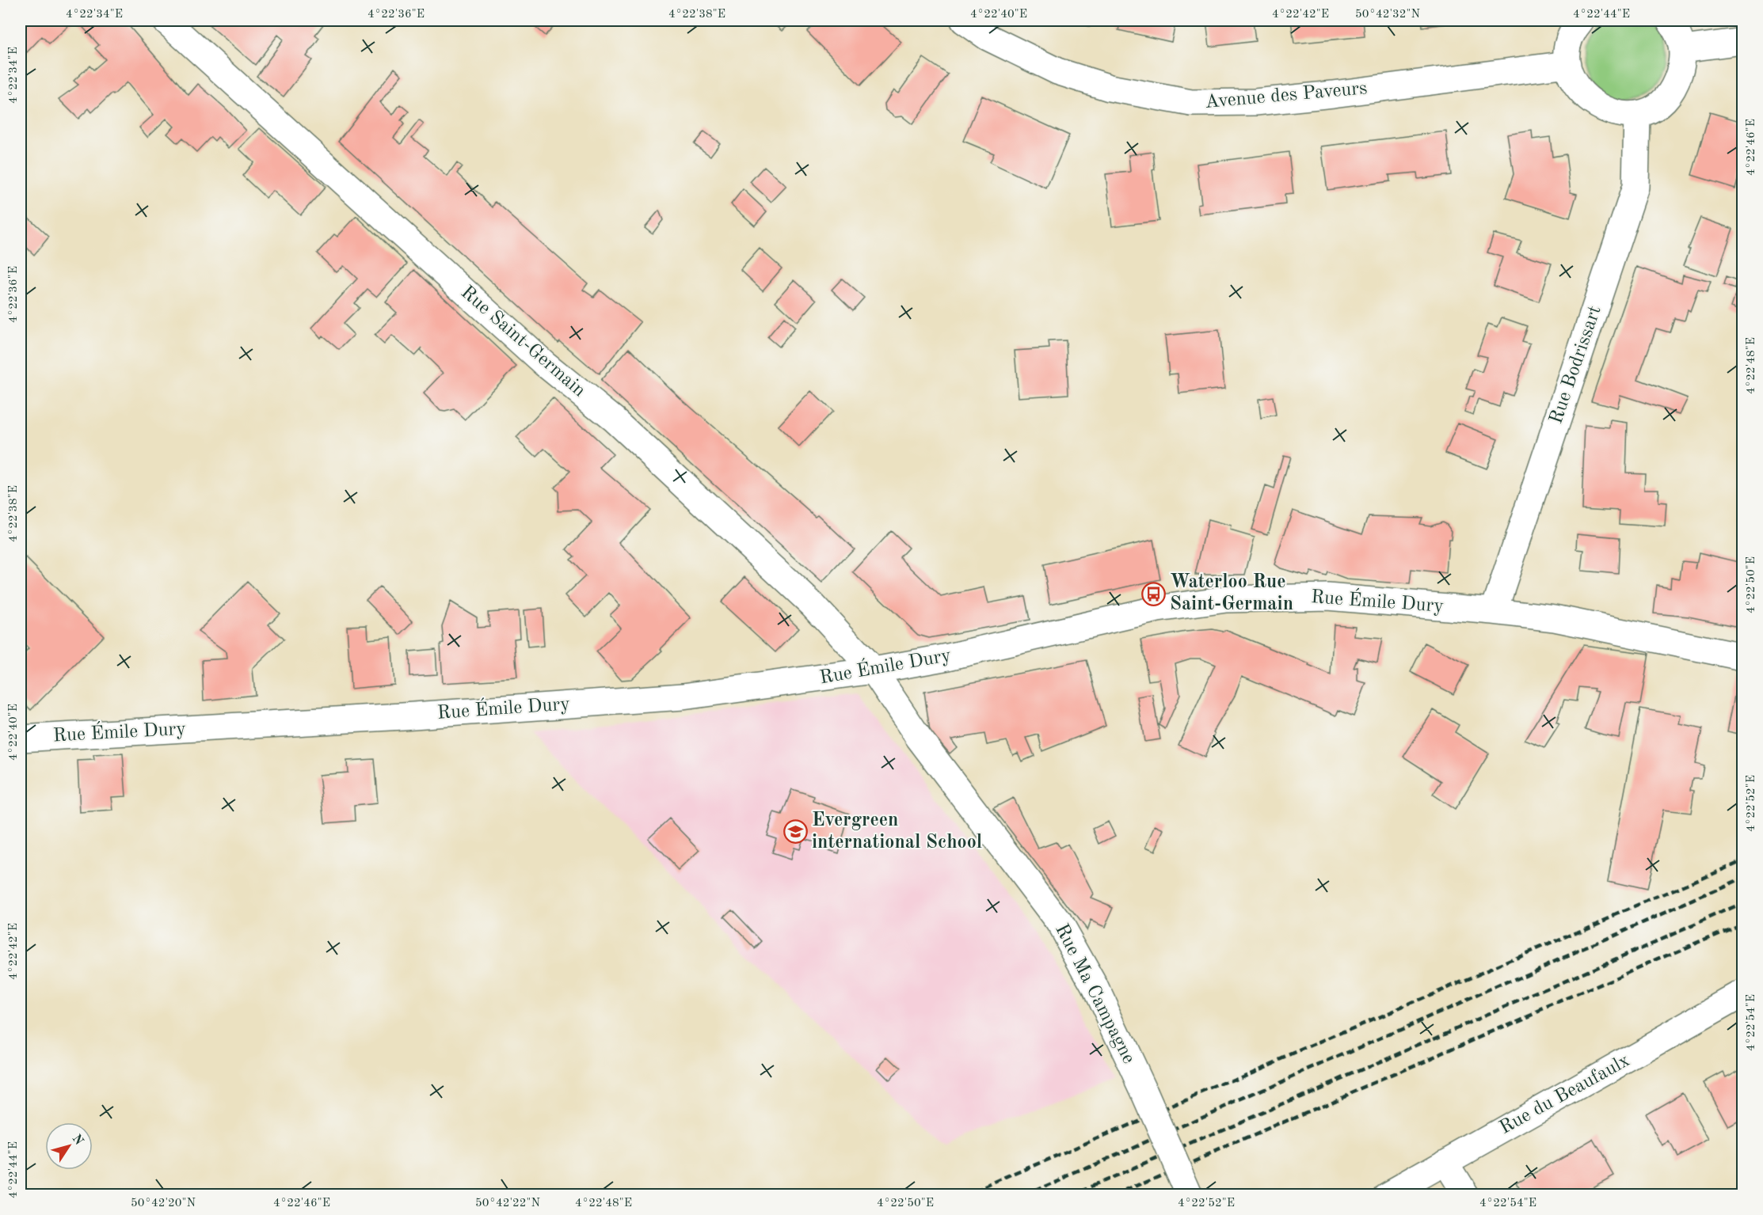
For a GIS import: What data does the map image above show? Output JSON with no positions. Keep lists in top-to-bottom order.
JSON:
{
  "streets": {
    "street": [
      "Avenue des Paveurs",
      "Rue Saint-Germain",
      "Rue Bodrissart",
      "Rue Émile Dury",
      "Rue Ma Campagne",
      "Rue du Beaufaulx"
    ]
  },
  "crossings": [
    ["Rue Saint-Germain", "Rue Émile Dury"],
    ["Rue Saint-Germain", "Rue Ma Campagne"],
    ["Rue Bodrissart", "Rue Émile Dury"],
    ["Rue Émile Dury", "Rue Ma Campagne"]
  ],
  "places": {
    "bus stop": ["Waterloo Rue Saint-Germain"],
    "school or university": ["Evergreen international School"]
  },
  "north": "top right",
  "coordinates": [
    "4°22'34\"E",
    "4°22'36\"E",
    "4°22'38\"E",
    "4°22'40\"E",
    "4°22'42\"E",
    "50°42'32\"N",
    "4°22'44\"E",
    "4°22'46\"E",
    "4°22'48\"E",
    "4°22'50\"E",
    "4°22'52\"E",
    "4°22'54\"E",
    "50°42'20\"N",
    "50°42'22\"N"
  ]
}
